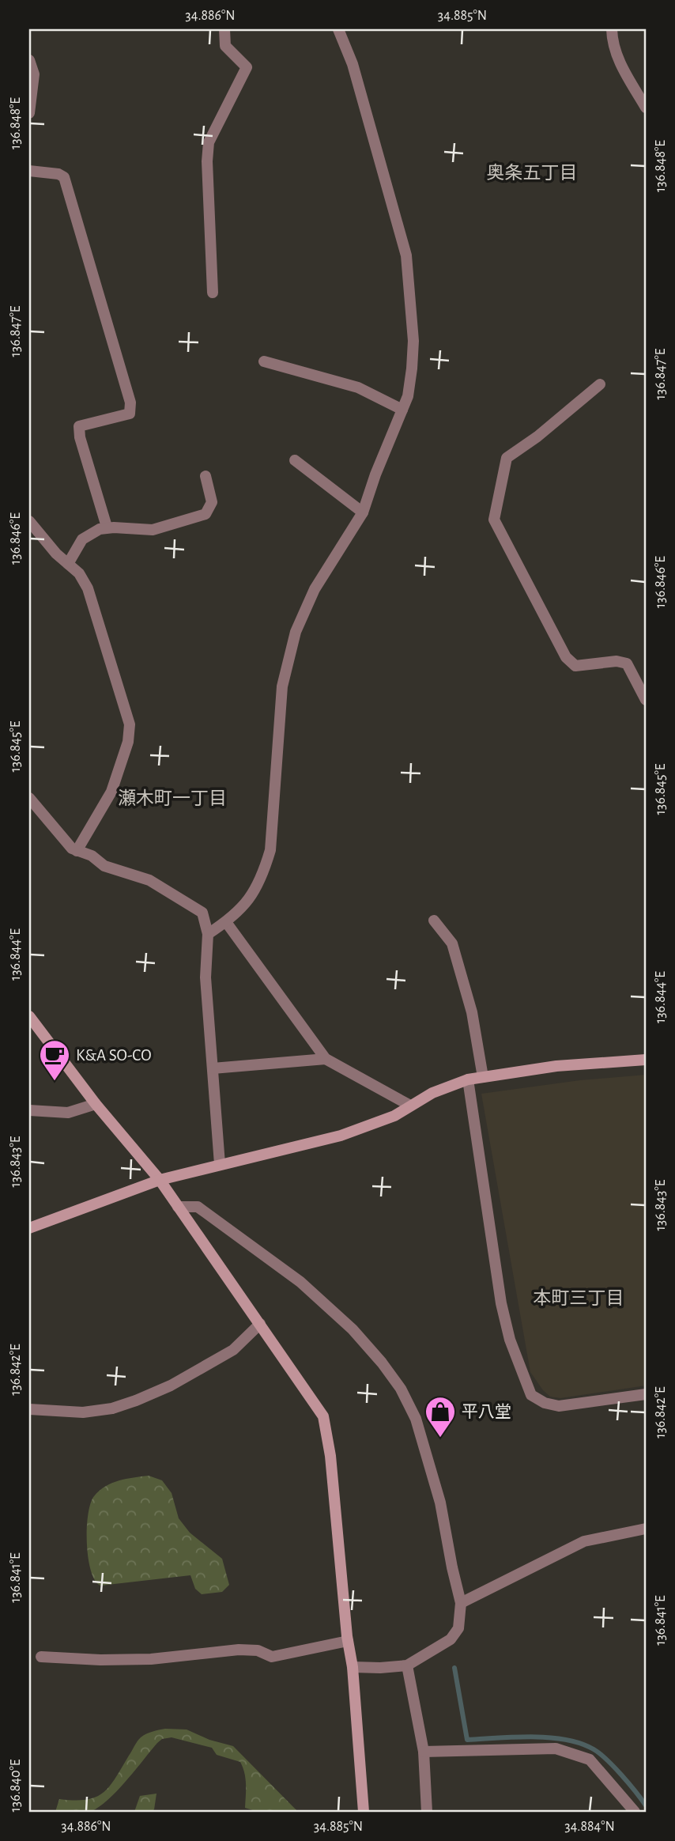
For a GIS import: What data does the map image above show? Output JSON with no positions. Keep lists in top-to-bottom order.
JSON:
{
  "districts": ["奥条五丁目", "瀬木町一丁目", "本町三丁目"],
  "places": {
    "cafe": ["K&A SO-CO"],
    "shop": ["平八堂"]
  },
  "coordinates": [
    "34.886°N",
    "34.885°N",
    "136.848°E",
    "136.847°E",
    "136.846°E",
    "136.845°E",
    "136.844°E",
    "136.843°E",
    "136.842°E",
    "136.841°E",
    "136.840°E",
    "34.884°N"
  ]
}
